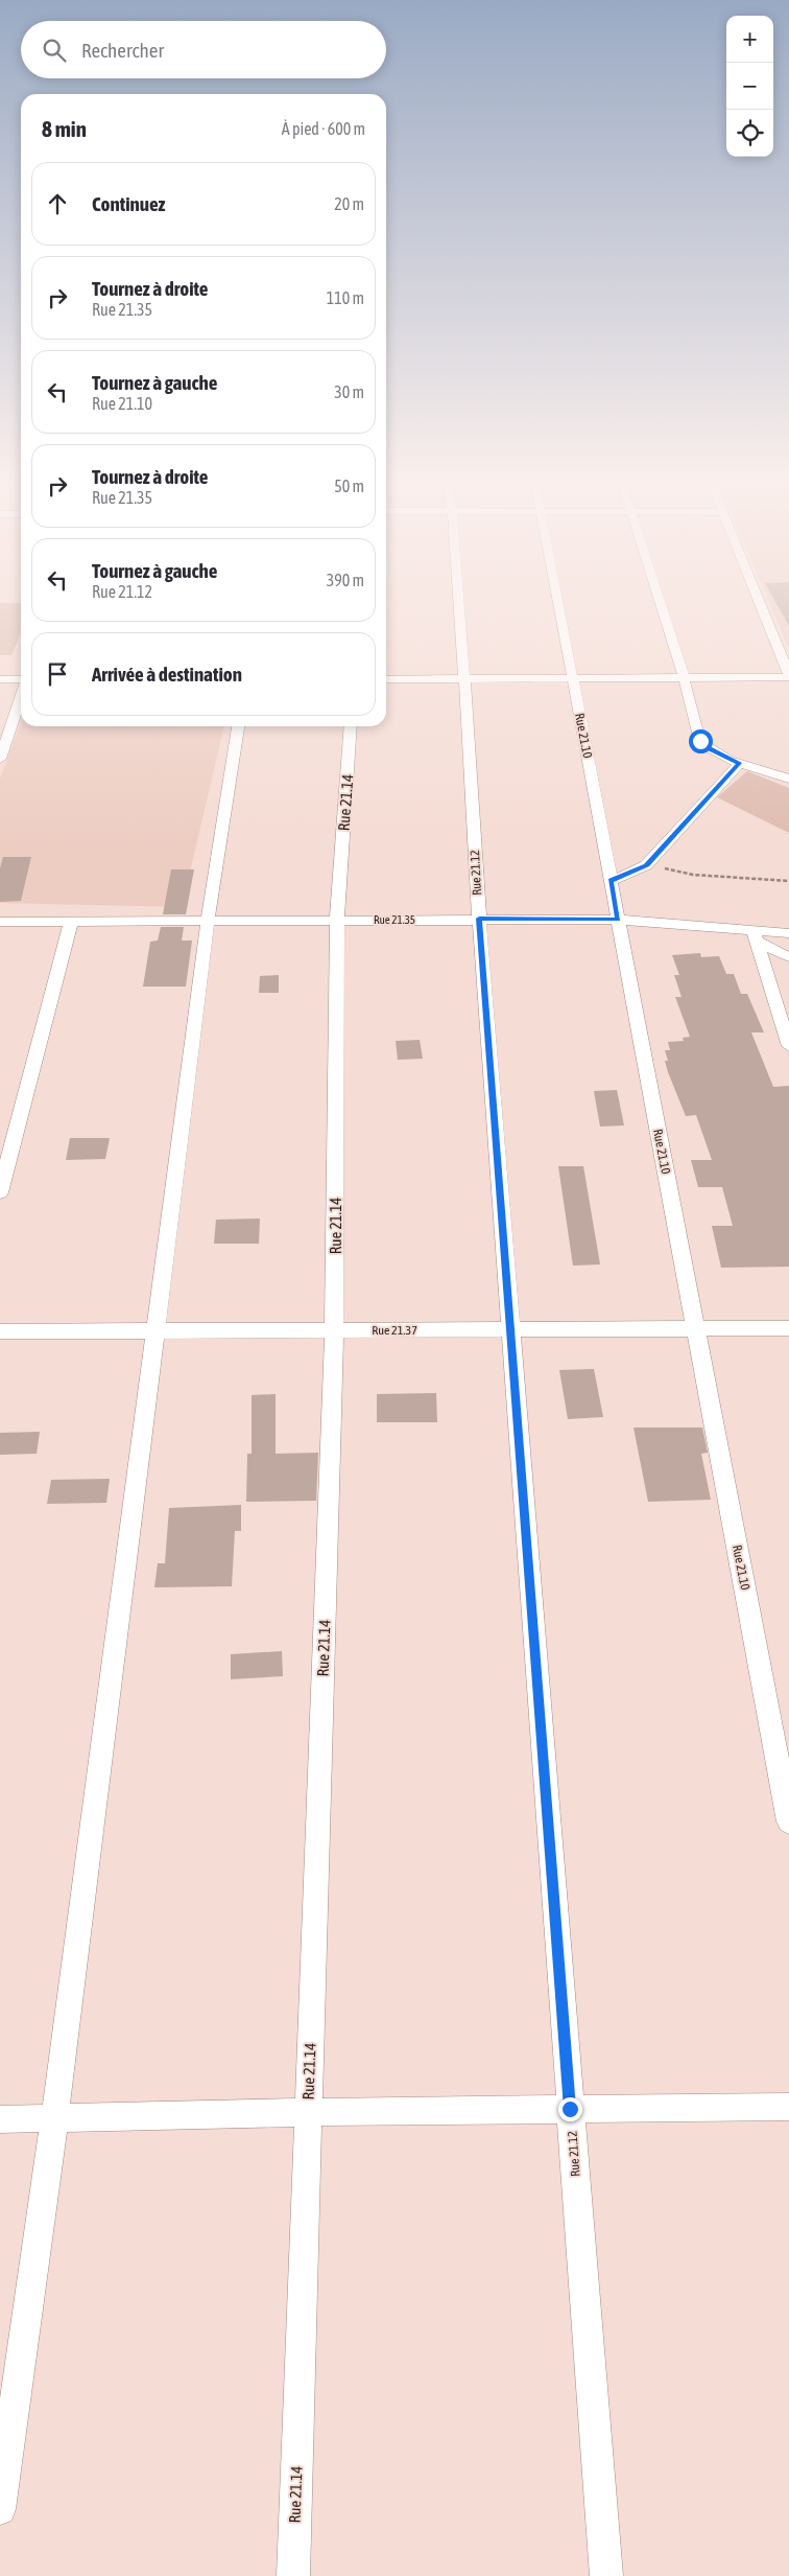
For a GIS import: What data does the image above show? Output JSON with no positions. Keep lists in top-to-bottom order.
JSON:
{
  "streets": {
    "street": [
      "Rue 21.10",
      "Rue 21.14",
      "Rue 21.12",
      "Rue 21.35",
      "Rue 21.37"
    ]
  },
  "crossings": [
    ["Rue 21.10", "Rue 21.35"],
    ["Rue 21.10", "Rue 21.37"],
    ["Rue 21.14", "Rue 21.35"],
    ["Rue 21.14", "Rue 21.37"],
    ["Rue 21.12", "Rue 21.35"],
    ["Rue 21.12", "Rue 21.37"]
  ],
  "page": {
    "map_buttons": ["+", "−"],
    "search": "Rechercher",
    "heading": ["8 min", "À pied · 600 m"],
    "list": [
      ["Continuez", "20 m"],
      ["Tournez à droite", "Rue 21.35", "110 m"],
      ["Tournez à gauche", "Rue 21.10", "30 m"],
      ["Tournez à droite", "Rue 21.35", "50 m"],
      ["Tournez à gauche", "Rue 21.12", "390 m"],
      "Arrivée à destination"
    ]
  }
}
